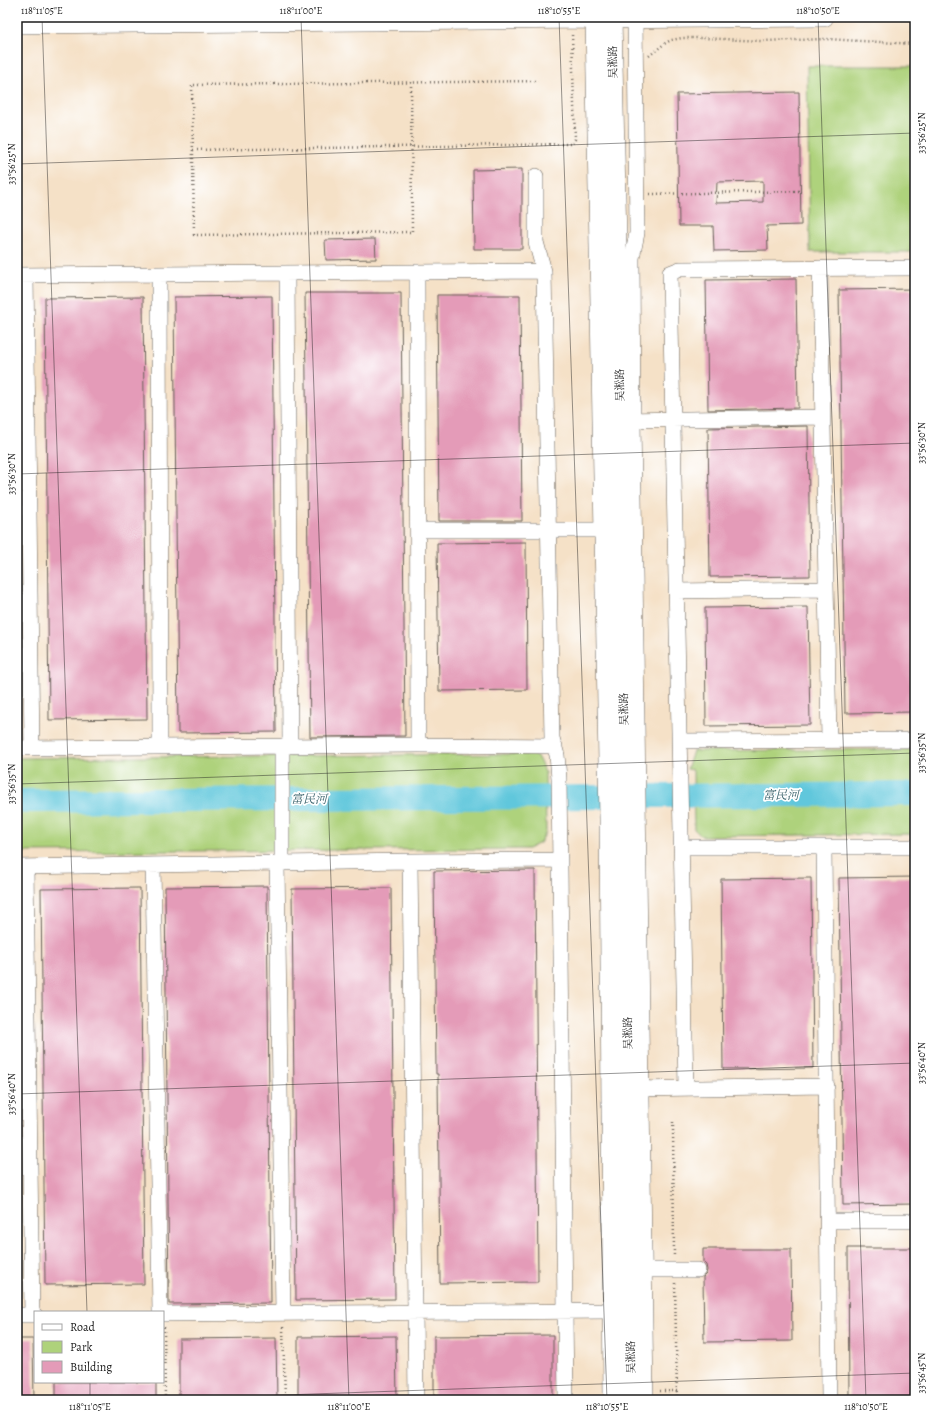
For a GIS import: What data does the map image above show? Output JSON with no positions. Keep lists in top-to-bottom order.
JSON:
{
  "streets": {
    "main road": ["吴淞路"]
  },
  "water": ["富民河"],
  "legend": ["Road", "Park", "Building"],
  "coordinates": [
    "118°11'05\"E",
    "118°11'00\"E",
    "118°10'55\"E",
    "118°10'50\"E",
    "33°56'25\"N",
    "33°56'30\"N",
    "33°56'35\"N",
    "33°56'40\"N",
    "33°56'45\"N"
  ]
}
